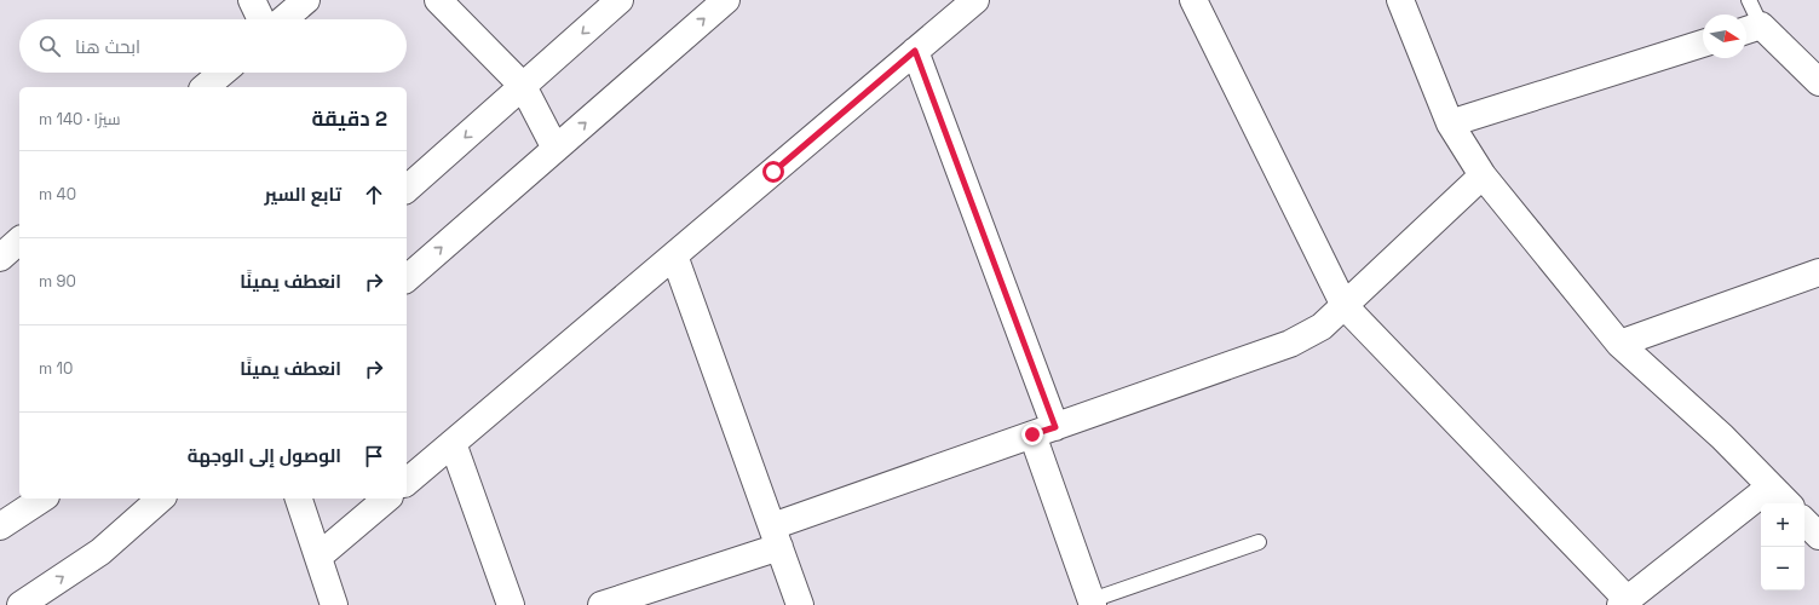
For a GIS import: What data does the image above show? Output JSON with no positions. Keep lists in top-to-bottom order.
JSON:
{
  "north": "right",
  "page": {
    "search": "ابحث هنا",
    "heading": ["2 دقيقة", "سيرًا · 140 m"],
    "list": [
      ["تابع السير", "40 m"],
      ["انعطف يمينًا", "90 m"],
      ["انعطف يمينًا", "10 m"],
      "الوصول إلى الوجهة"
    ],
    "map_buttons": ["+", "−"]
  }
}
